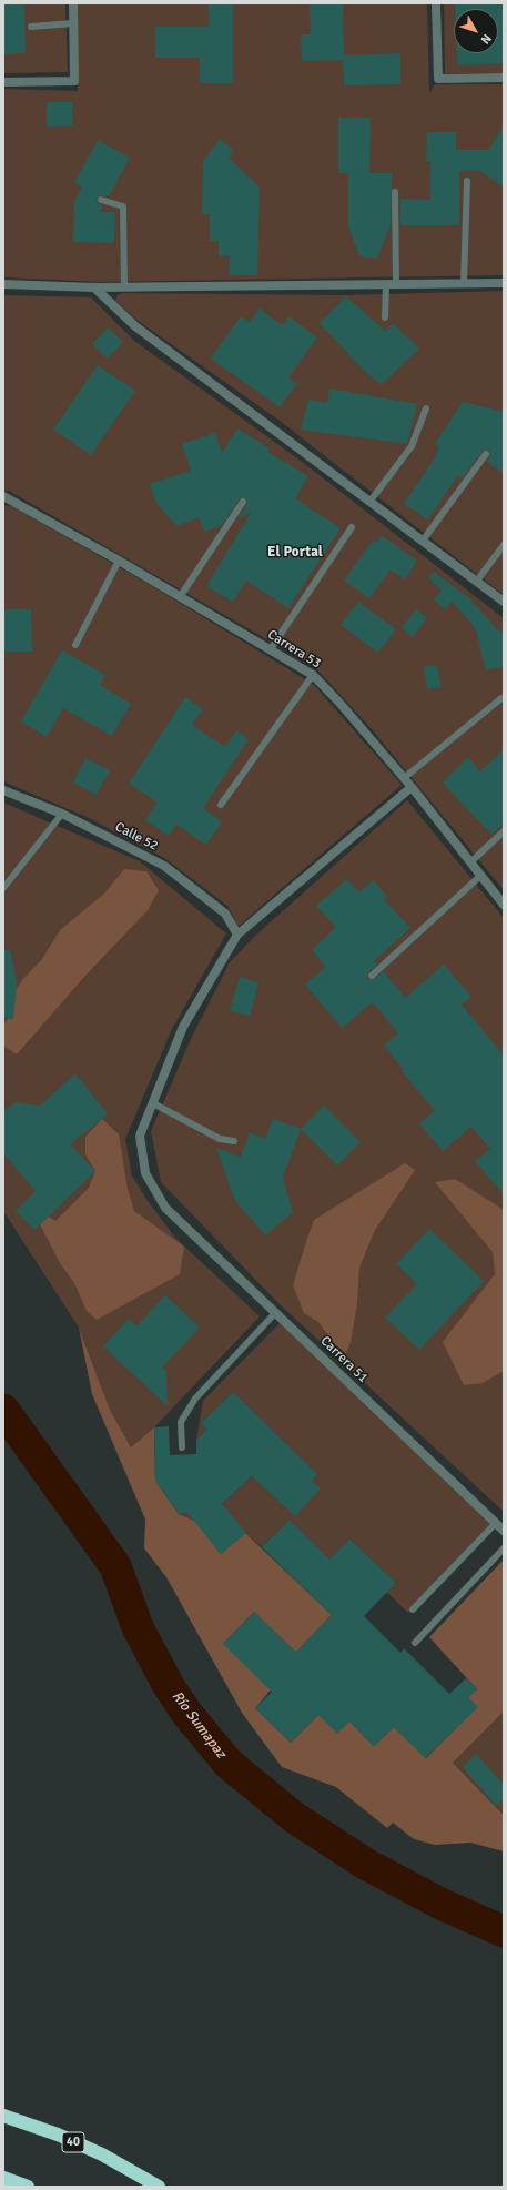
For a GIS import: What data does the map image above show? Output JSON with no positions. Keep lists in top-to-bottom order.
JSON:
{
  "streets": {
    "highway": ["40"],
    "street": ["Carrera 53", "Calle 52", "Carrera 51"]
  },
  "crossings": [
    ["Carrera 53", "Carrera 51"],
    ["Calle 52", "Carrera 51"]
  ],
  "districts": ["El Portal"],
  "water": ["Río Sumapaz"],
  "north": "bottom right"
}
